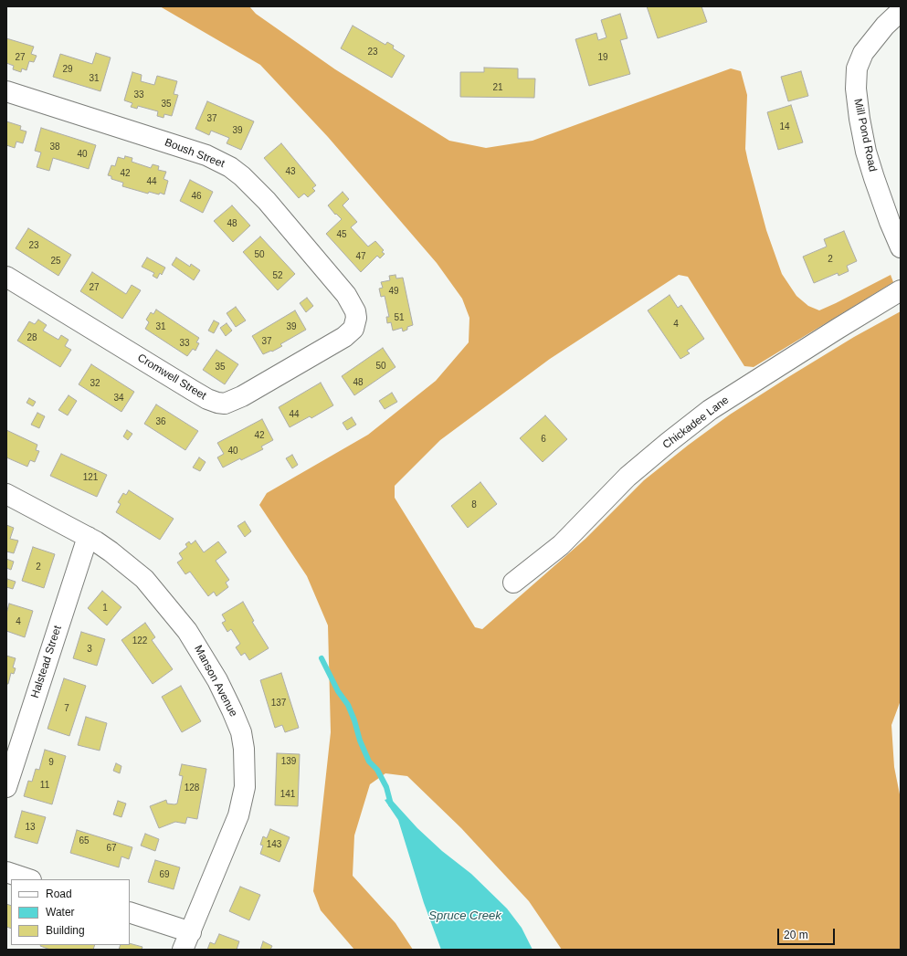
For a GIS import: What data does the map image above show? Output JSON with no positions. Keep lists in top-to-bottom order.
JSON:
{
  "streets": {
    "street": [
      "Mill Pond Road",
      "Boush Street",
      "Cromwell Street",
      "Chickadee Lane",
      "Halstead Street",
      "Manson Avenue"
    ]
  },
  "crossings": [
    ["Boush Street", "Cromwell Street"],
    ["Halstead Street", "Manson Avenue"]
  ],
  "water": ["Spruce Creek"],
  "house_numbers": [
    "23",
    "27",
    "19",
    "29",
    "31",
    "21",
    "33",
    "35",
    "37",
    "14",
    "39",
    "38",
    "40",
    "43",
    "42",
    "44",
    "46",
    "48",
    "45",
    "23",
    "50",
    "47",
    "2",
    "25",
    "52",
    "27",
    "49",
    "51",
    "4",
    "31",
    "39",
    "28",
    "37",
    "33",
    "50",
    "35",
    "48",
    "32",
    "34",
    "44",
    "36",
    "42",
    "6",
    "40",
    "121",
    "8",
    "2",
    "1",
    "4",
    "122",
    "3",
    "137",
    "7",
    "139",
    "9",
    "11",
    "128",
    "141",
    "13",
    "65",
    "143",
    "67",
    "69"
  ],
  "legend": ["Road", "Water", "Building"],
  "scale_bar": "20 m"
}
